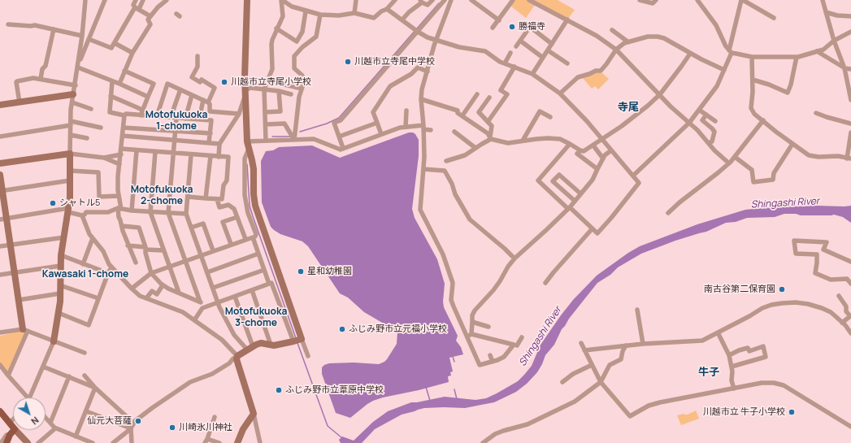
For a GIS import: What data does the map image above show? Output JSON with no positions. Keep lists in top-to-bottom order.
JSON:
{
  "districts": [
    "寺尾",
    "Motofukuoka 1-chome",
    "Motofukuoka 2-chome",
    "Kawasaki 1-chome",
    "Motofukuoka 3-chome",
    "牛子"
  ],
  "water": ["Shingashi River"],
  "places": [
    "勝福寺",
    "川越市立寺尾中学校",
    "川越市立寺尾小学校",
    "シャトル5",
    "星和幼稚園",
    "南古谷第二保育園",
    "ふじみ野市立元福小学校",
    "ふじみ野市立葦原中学校",
    "川越市立 牛子小学校",
    "仙元大菩薩",
    "川崎氷川神社"
  ],
  "north": "bottom right"
}
